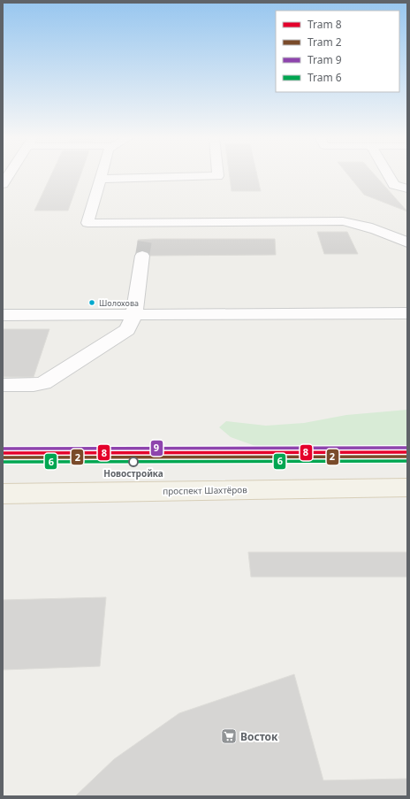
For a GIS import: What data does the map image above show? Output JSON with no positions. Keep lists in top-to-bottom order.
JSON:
{
  "streets": {
    "main road": ["проспект Шахтёров"]
  },
  "places": {
    "other": ["Шолохова", "Новостройка"],
    "supermarket": ["Восток"]
  },
  "lines": [
    "tram line 9",
    "tram line 8",
    "tram line 2",
    "tram line 6"
  ],
  "legend": [
    "Tram 8",
    "Tram 2",
    "Tram 9",
    "Tram 6"
  ]
}
